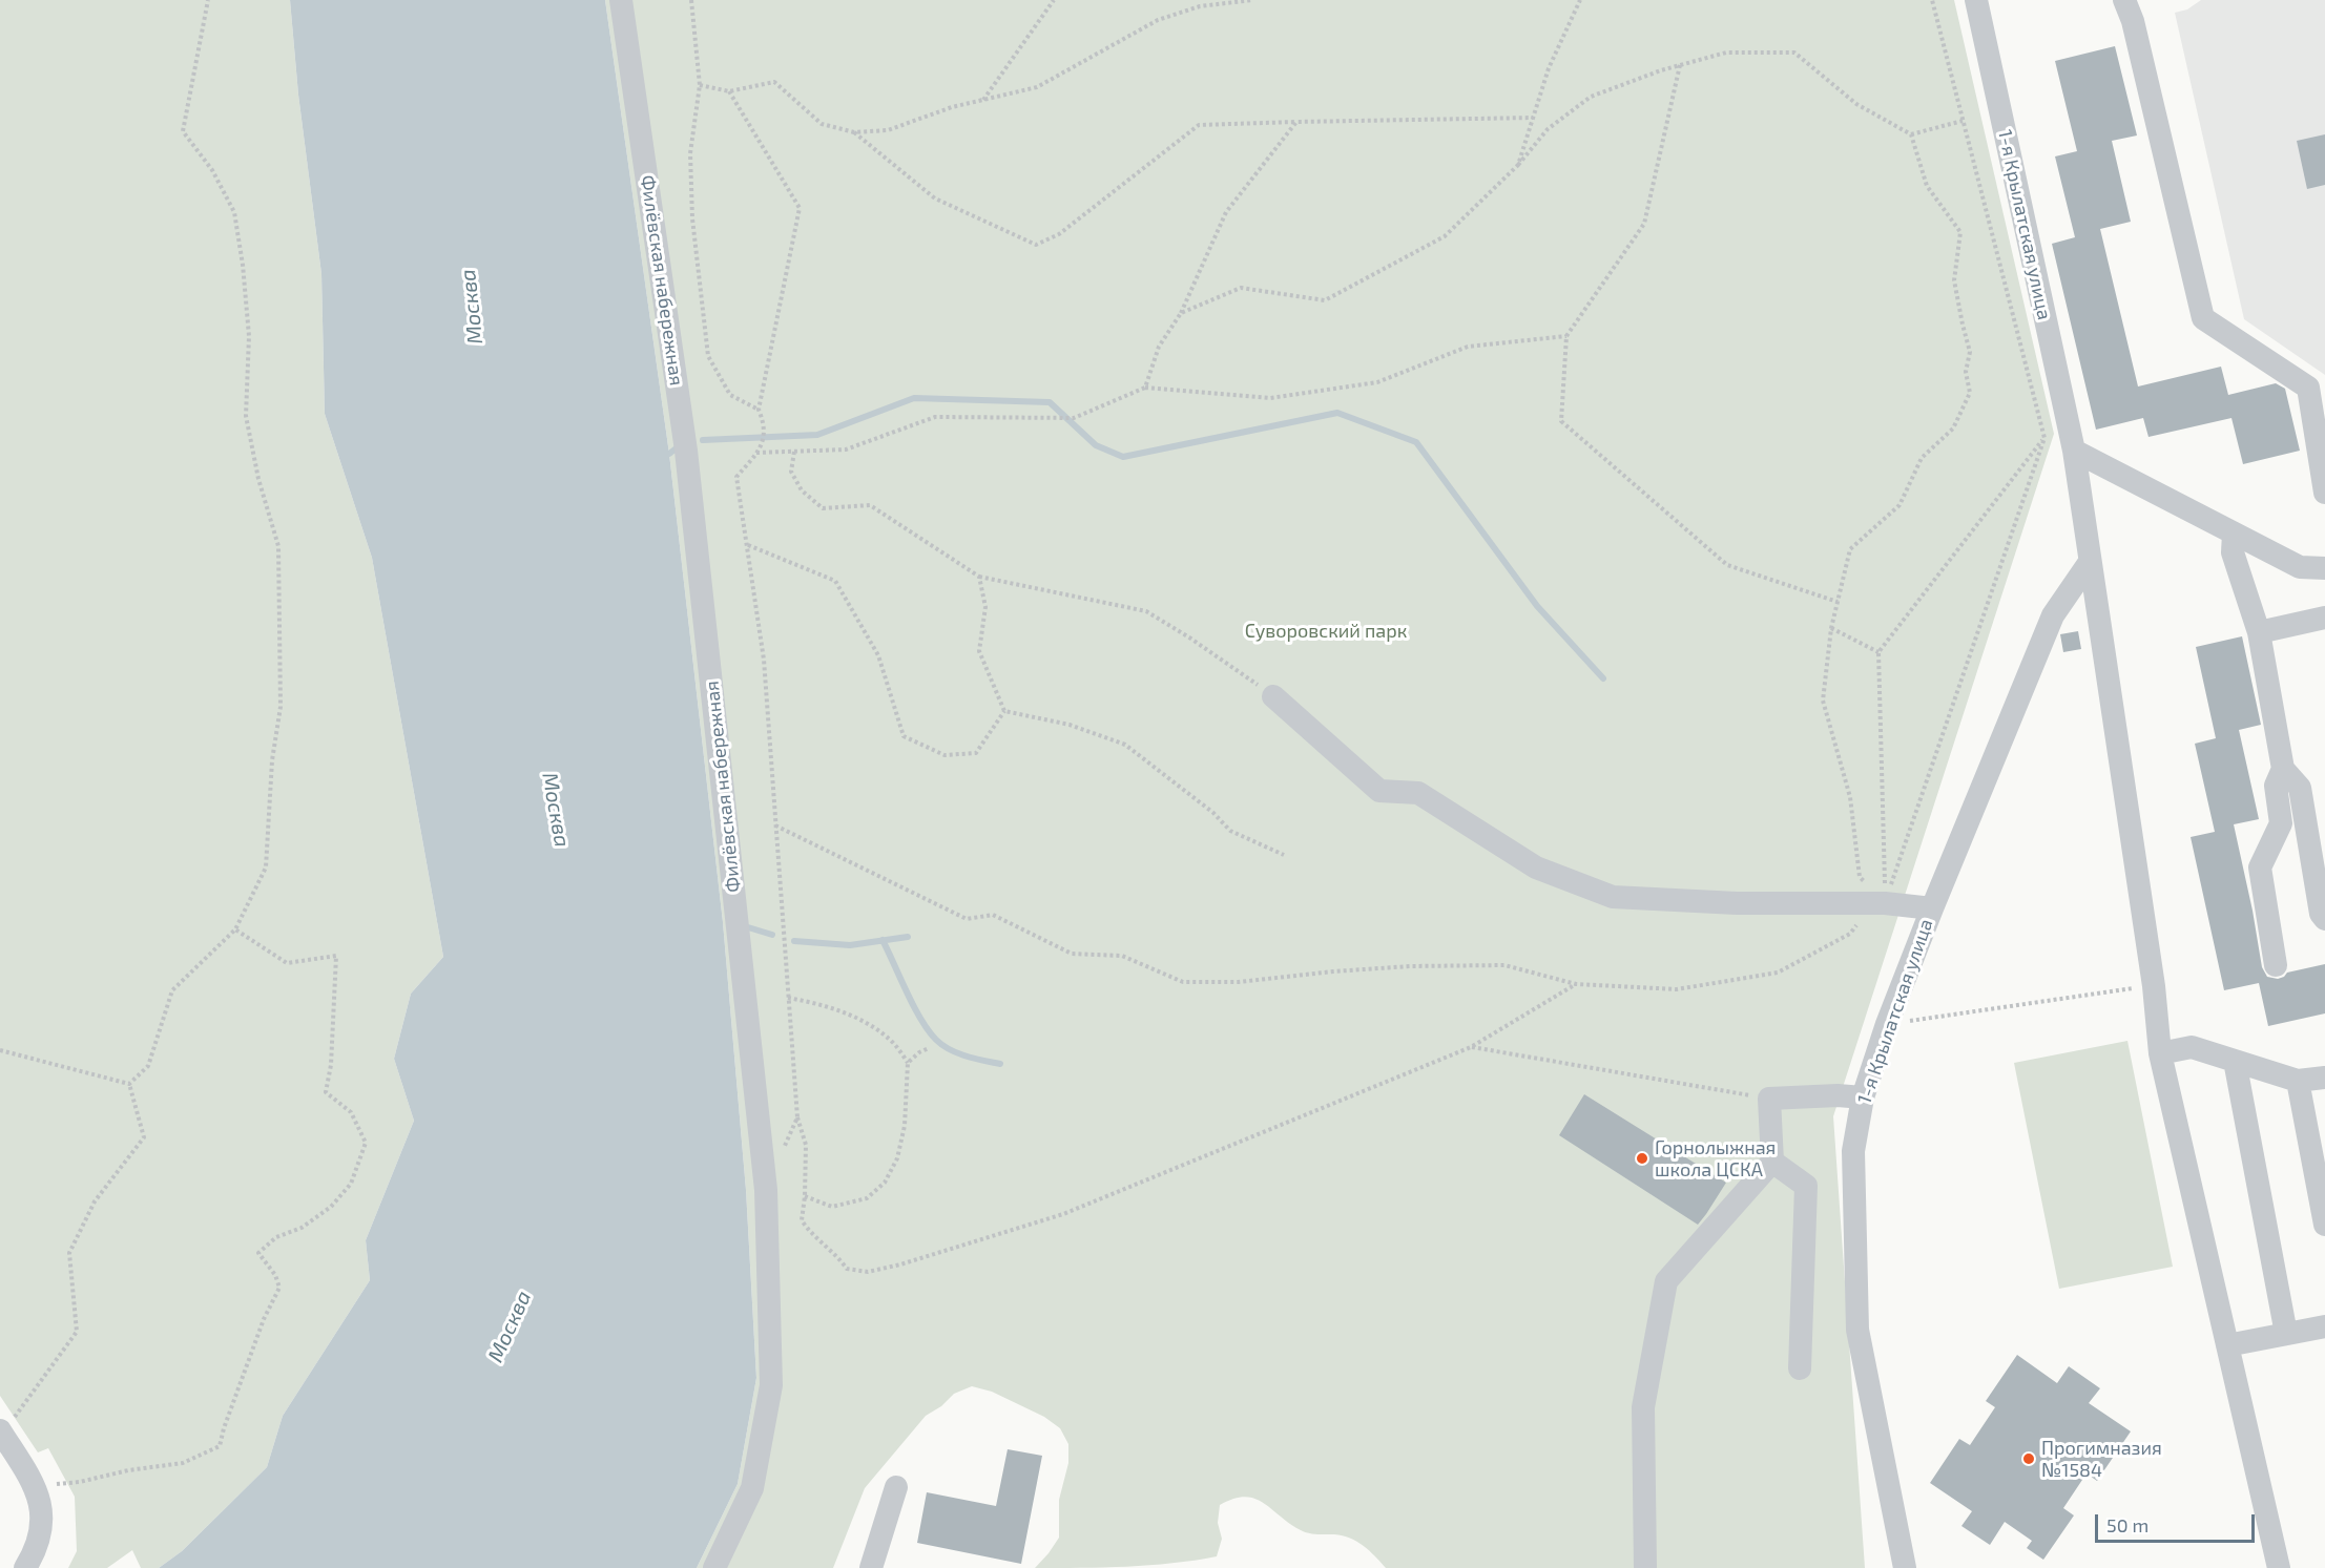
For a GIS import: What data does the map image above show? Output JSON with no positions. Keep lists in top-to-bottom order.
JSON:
{
  "streets": {
    "street": ["1-я Крылатская улица", "Филёвская набережная"]
  },
  "water": ["Москва"],
  "parks": ["Суворовский парк"],
  "places": ["Горнолыжная школа ЦСКА", "Прогимназия №1584"],
  "scale_bar": "50 m"
}
